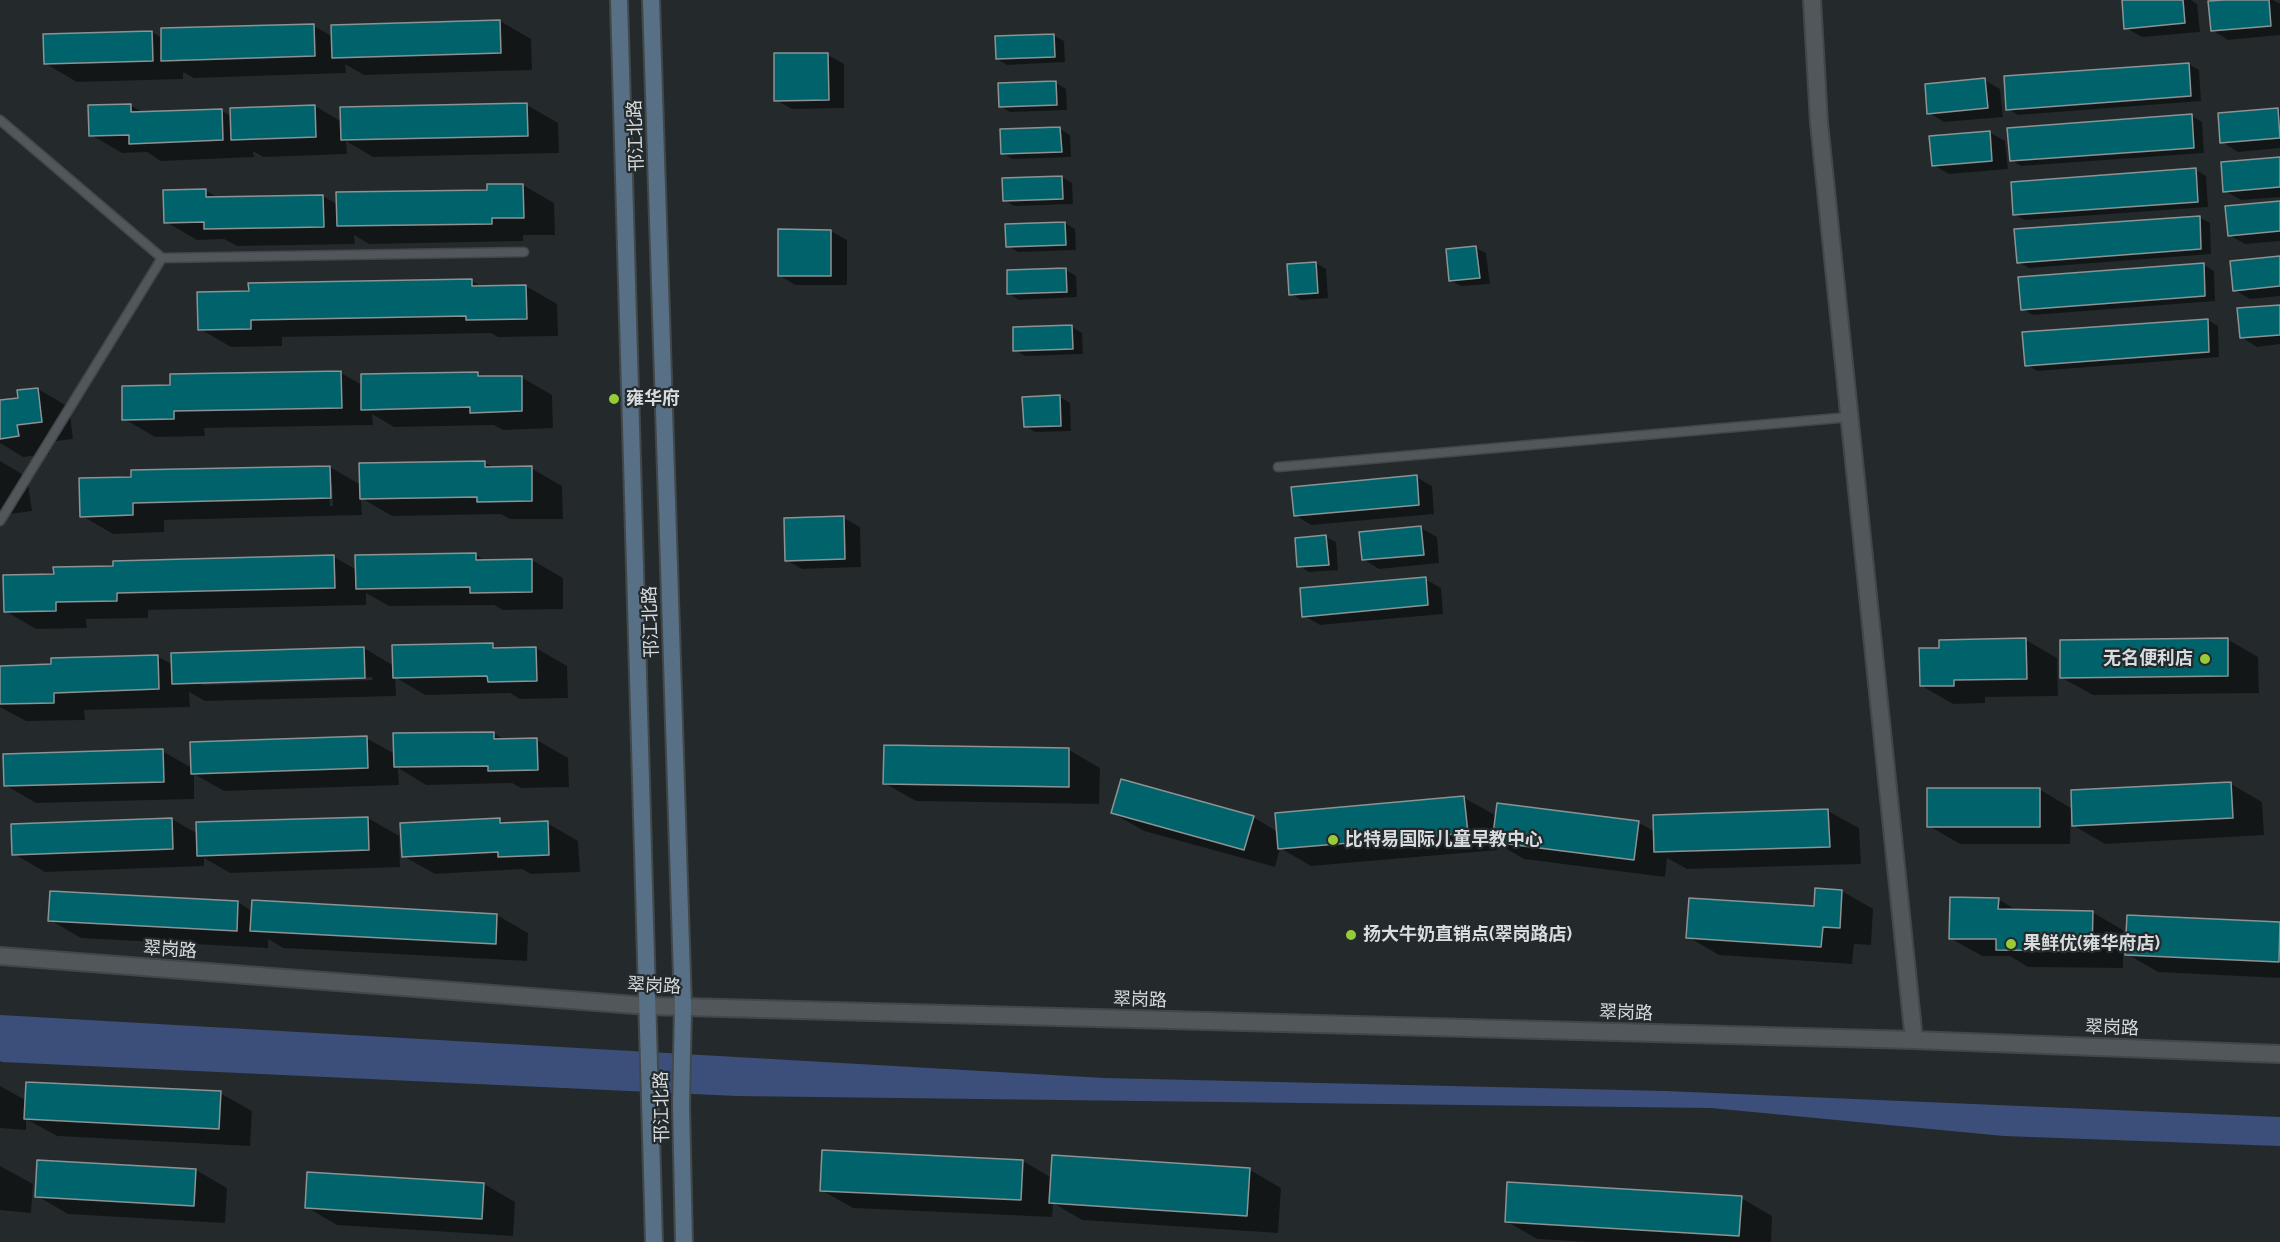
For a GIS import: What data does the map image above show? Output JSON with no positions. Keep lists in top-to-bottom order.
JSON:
{
  "streets": {
    "main road": ["邗江北路"],
    "street": ["翠岗路"]
  },
  "crossings": [
    ["邗江北路", "翠岗路"]
  ],
  "places": [
    "雍华府",
    "无名便利店",
    "比特易国际儿童早教中心",
    "扬大牛奶直销点(翠岗路店)",
    "果鲜优(雍华府店)"
  ]
}
